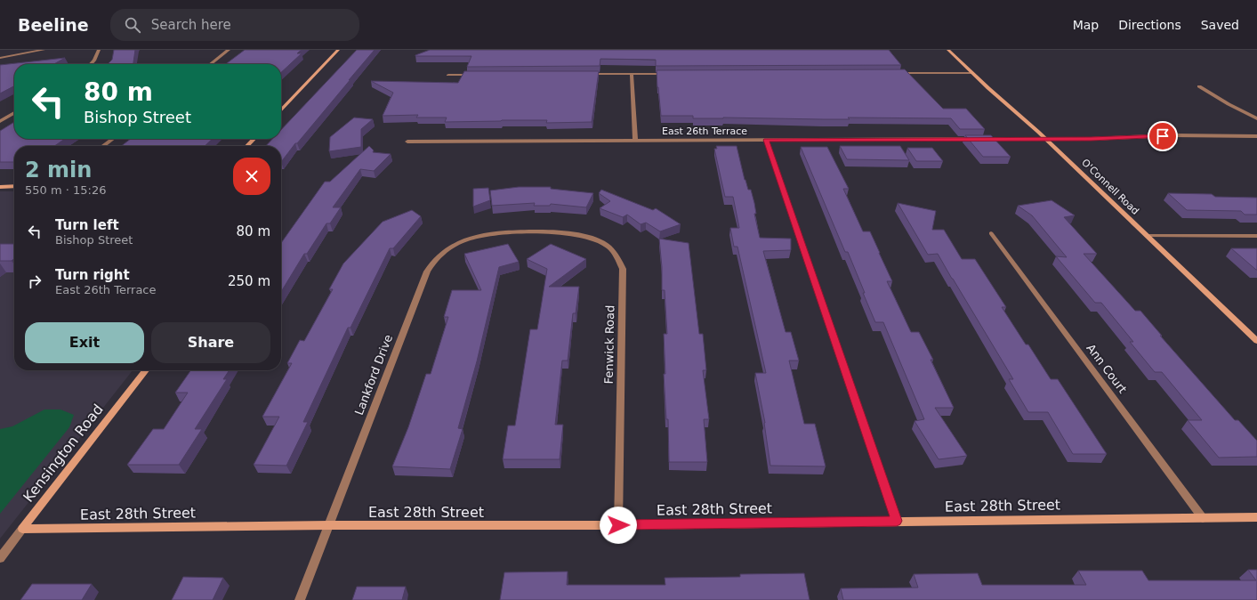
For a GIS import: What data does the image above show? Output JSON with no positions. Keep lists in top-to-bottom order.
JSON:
{
  "streets": {
    "street": [
      "East 26th Terrace",
      "O'Connell Road",
      "Fenwick Road",
      "Ann Court",
      "Lankford Drive",
      "Kensington Road",
      "East 28th Street"
    ]
  },
  "crossings": [
    ["East 26th Terrace", "O'Connell Road"],
    ["Fenwick Road", "Lankford Drive"],
    ["Fenwick Road", "East 28th Street"],
    ["Ann Court", "East 28th Street"],
    ["Lankford Drive", "East 28th Street"],
    ["Kensington Road", "East 28th Street"]
  ],
  "page": {
    "header": "Beeline",
    "search": "Search here",
    "nav": ["Map", "Directions", "Saved"],
    "turn": ["80 m", "Bishop Street"],
    "heading": ["2 min", "550 m · 15:26"],
    "list": [
      {
        "name": "Turn left",
        "note": "Bishop Street",
        "value": "80 m"
      },
      {
        "name": "Turn right",
        "note": "East 26th Terrace",
        "value": "250 m"
      }
    ],
    "buttons": ["Exit", "Share"]
  }
}
